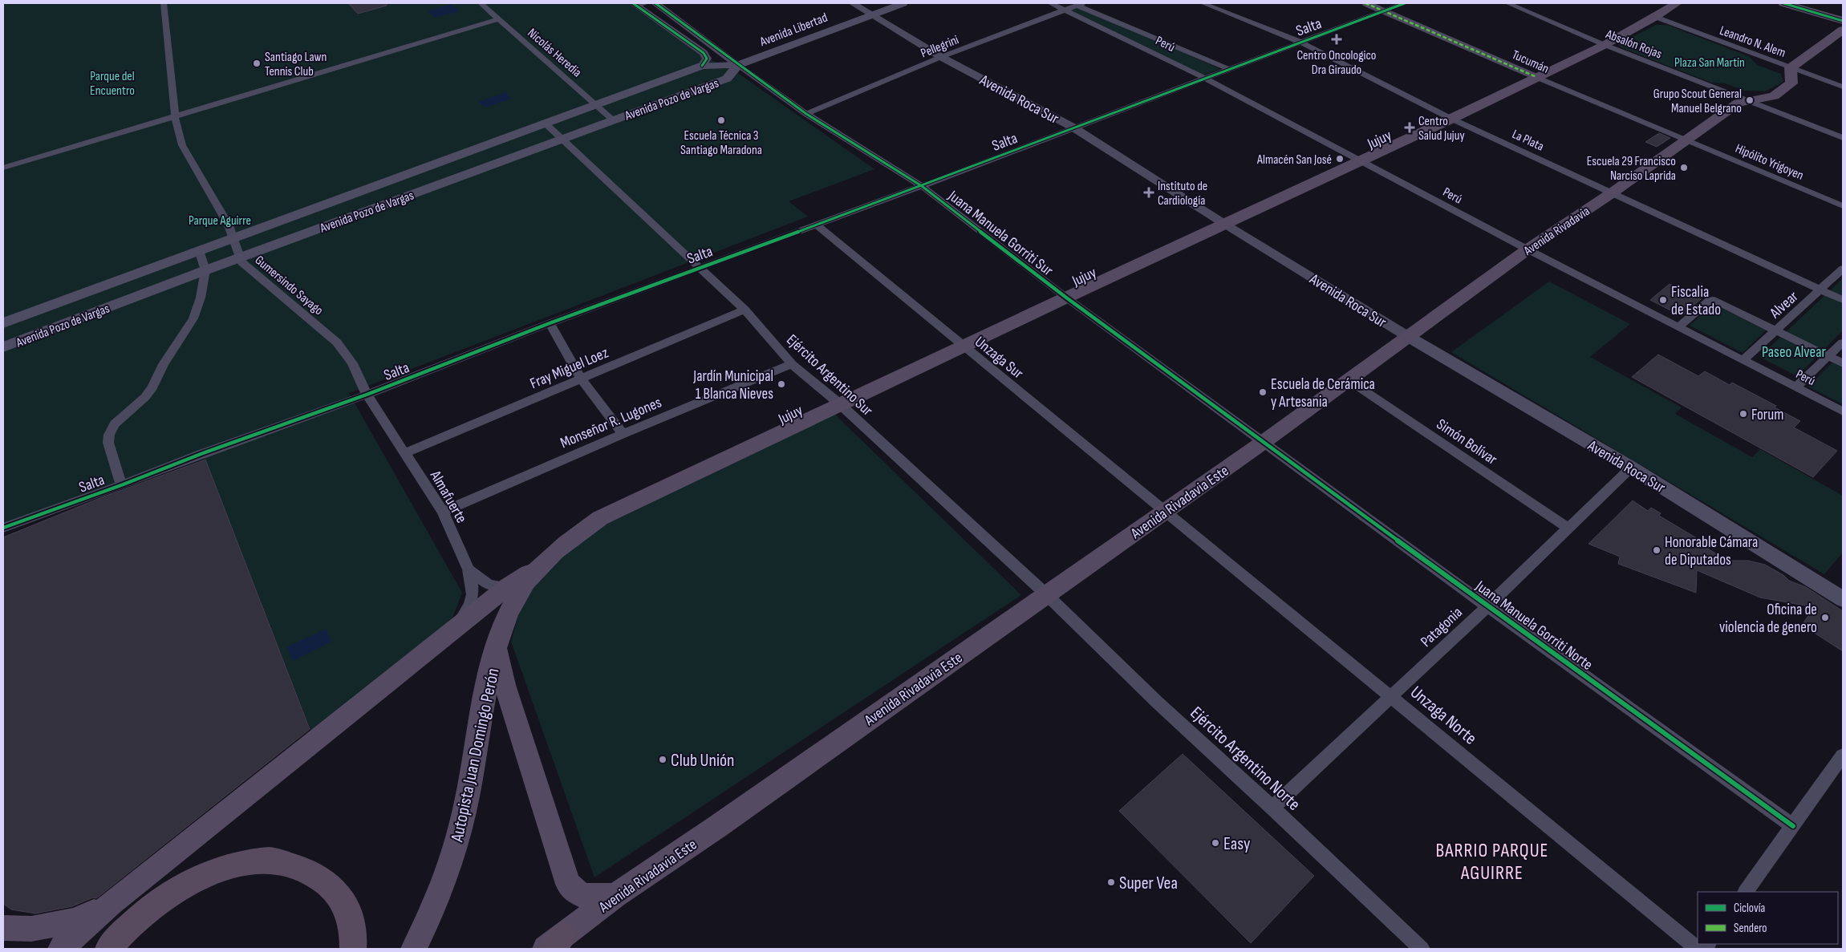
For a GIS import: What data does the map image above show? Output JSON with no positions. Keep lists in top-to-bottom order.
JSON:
{
  "streets": {
    "main road": [
      "Avenida Libertad",
      "Avenida Pozo de Vargas",
      "Avenida Roca Sur",
      "Jujuy",
      "Avenida Rivadavia",
      "Avenida Rivadavia Este",
      "Autopista Juan Domingo Perón"
    ],
    "street": [
      "Salta",
      "Leandro N. Alem",
      "Perú",
      "Absalón Rojas",
      "Pellegrini",
      "Nicolás Heredia",
      "Tucumán",
      "La Plata",
      "Hipólito Yrigoyen",
      "Juana Manuela Gorriti Sur",
      "Gumersindo Sayago",
      "Alvear",
      "Unzaga Sur",
      "Fray Miguel Loez",
      "Ejército Argentino Sur",
      "Monseñor R. Lugones",
      "Simón Bolívar",
      "Almafuerte",
      "Juana Manuela Gorriti Norte",
      "Patagonia",
      "Unzaga Norte",
      "Ejército Argentino Norte"
    ]
  },
  "crossings": [
    ["Salta", "Perú"],
    ["Salta", "Tucumán"],
    ["Salta", "Avenida Roca Sur"],
    ["Salta", "La Plata"],
    ["Salta", "Juana Manuela Gorriti Sur"],
    ["Salta", "Gumersindo Sayago"],
    ["Salta", "Unzaga Sur"],
    ["Salta", "Ejército Argentino Sur"],
    ["Salta", "Almafuerte"],
    ["Avenida Libertad", "Avenida Pozo de Vargas"],
    ["Avenida Libertad", "Avenida Roca Sur"],
    ["Avenida Libertad", "Juana Manuela Gorriti Sur"],
    ["Leandro N. Alem", "Jujuy"],
    ["Leandro N. Alem", "Avenida Rivadavia"],
    ["Perú", "Pellegrini"],
    ["Perú", "Jujuy"],
    ["Perú", "Avenida Rivadavia"],
    ["Perú", "Alvear"],
    ["Absalón Rojas", "Jujuy"],
    ["Absalón Rojas", "Avenida Rivadavia"],
    ["Pellegrini", "Avenida Roca Sur"],
    ["Pellegrini", "Juana Manuela Gorriti Sur"],
    ["Nicolás Heredia", "Avenida Pozo de Vargas"],
    ["Tucumán", "Jujuy"],
    ["Tucumán", "Hipólito Yrigoyen"],
    ["Tucumán", "Avenida Rivadavia"],
    ["Avenida Pozo de Vargas", "Juana Manuela Gorriti Sur"],
    ["Avenida Pozo de Vargas", "Gumersindo Sayago"],
    ["Avenida Pozo de Vargas", "Ejército Argentino Sur"],
    ["Avenida Roca Sur", "Jujuy"],
    ["Avenida Roca Sur", "Avenida Rivadavia"],
    ["Avenida Roca Sur", "Patagonia"],
    ["Jujuy", "La Plata"],
    ["Jujuy", "Juana Manuela Gorriti Sur"],
    ["Jujuy", "Unzaga Sur"],
    ["Jujuy", "Ejército Argentino Sur"],
    ["Jujuy", "Autopista Juan Domingo Perón"],
    ["La Plata", "Avenida Rivadavia"],
    ["La Plata", "Alvear"],
    ["Hipólito Yrigoyen", "Avenida Rivadavia"],
    ["Avenida Rivadavia", "Juana Manuela Gorriti Sur"],
    ["Avenida Rivadavia", "Simón Bolívar"],
    ["Avenida Rivadavia", "Avenida Rivadavia Este"],
    ["Avenida Rivadavia", "Juana Manuela Gorriti Norte"],
    ["Juana Manuela Gorriti Sur", "Avenida Rivadavia Este"],
    ["Juana Manuela Gorriti Sur", "Juana Manuela Gorriti Norte"],
    ["Gumersindo Sayago", "Almafuerte"],
    ["Unzaga Sur", "Avenida Rivadavia Este"],
    ["Unzaga Sur", "Unzaga Norte"],
    ["Fray Miguel Loez", "Ejército Argentino Sur"],
    ["Fray Miguel Loez", "Almafuerte"],
    ["Ejército Argentino Sur", "Monseñor R. Lugones"],
    ["Ejército Argentino Sur", "Avenida Rivadavia Este"],
    ["Ejército Argentino Sur", "Ejército Argentino Norte"],
    ["Monseñor R. Lugones", "Almafuerte"],
    ["Simón Bolívar", "Patagonia"],
    ["Almafuerte", "Autopista Juan Domingo Perón"],
    ["Avenida Rivadavia Este", "Juana Manuela Gorriti Norte"],
    ["Avenida Rivadavia Este", "Unzaga Norte"],
    ["Avenida Rivadavia Este", "Ejército Argentino Norte"],
    ["Juana Manuela Gorriti Norte", "Patagonia"],
    ["Patagonia", "Unzaga Norte"],
    ["Patagonia", "Ejército Argentino Norte"]
  ],
  "districts": ["BARRIO PARQUE AGUIRRE"],
  "parks": [
    "Plaza San Martín",
    "Parque del Encuentro",
    "Parque Aguirre",
    "Paseo Alvear"
  ],
  "places": {
    "health": ["Centro Oncologico Dra Giraudo", "Centro Salud Jujuy", "Instituto de Cardiología"],
    "other": [
      "Santiago Lawn Tennis Club",
      "Grupo Scout General Manuel Belgrano",
      "Escuela Técnica 3 Santiago Maradona",
      "Almacén San José",
      "Escuela 29 Francisco Narciso Laprida",
      "Fiscalia de Estado",
      "Jardín Municipal 1 Blanca Nieves",
      "Escuela de Cerámica y Artesania",
      "Forum",
      "Honorable Cámara de Diputados",
      "Oficina de violencia de genero",
      "Club Unión",
      "Easy",
      "Super Vea"
    ]
  },
  "legend": ["Ciclovía", "Sendero"]
}
